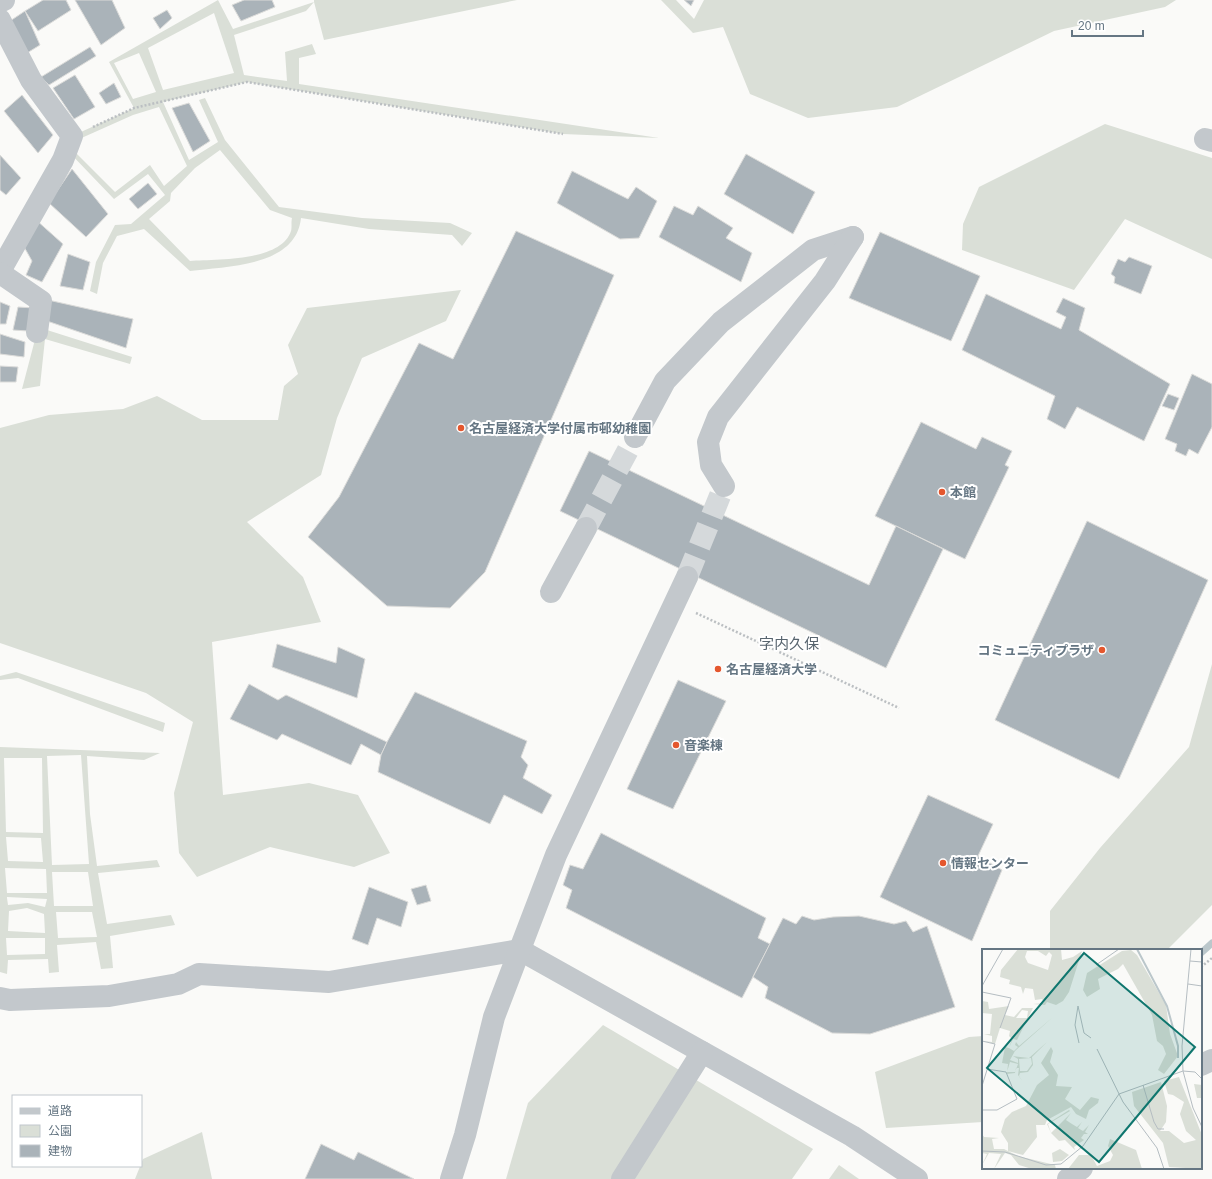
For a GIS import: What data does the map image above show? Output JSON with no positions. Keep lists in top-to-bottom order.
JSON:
{
  "districts": ["字内久保"],
  "places": [
    "名古屋経済大学付属市邨幼稚園",
    "本館",
    "コミュニティプラザ",
    "名古屋経済大学",
    "音楽棟",
    "情報センター"
  ],
  "legend": ["道路", "公園", "建物"],
  "scale_bar": "20 m"
}
